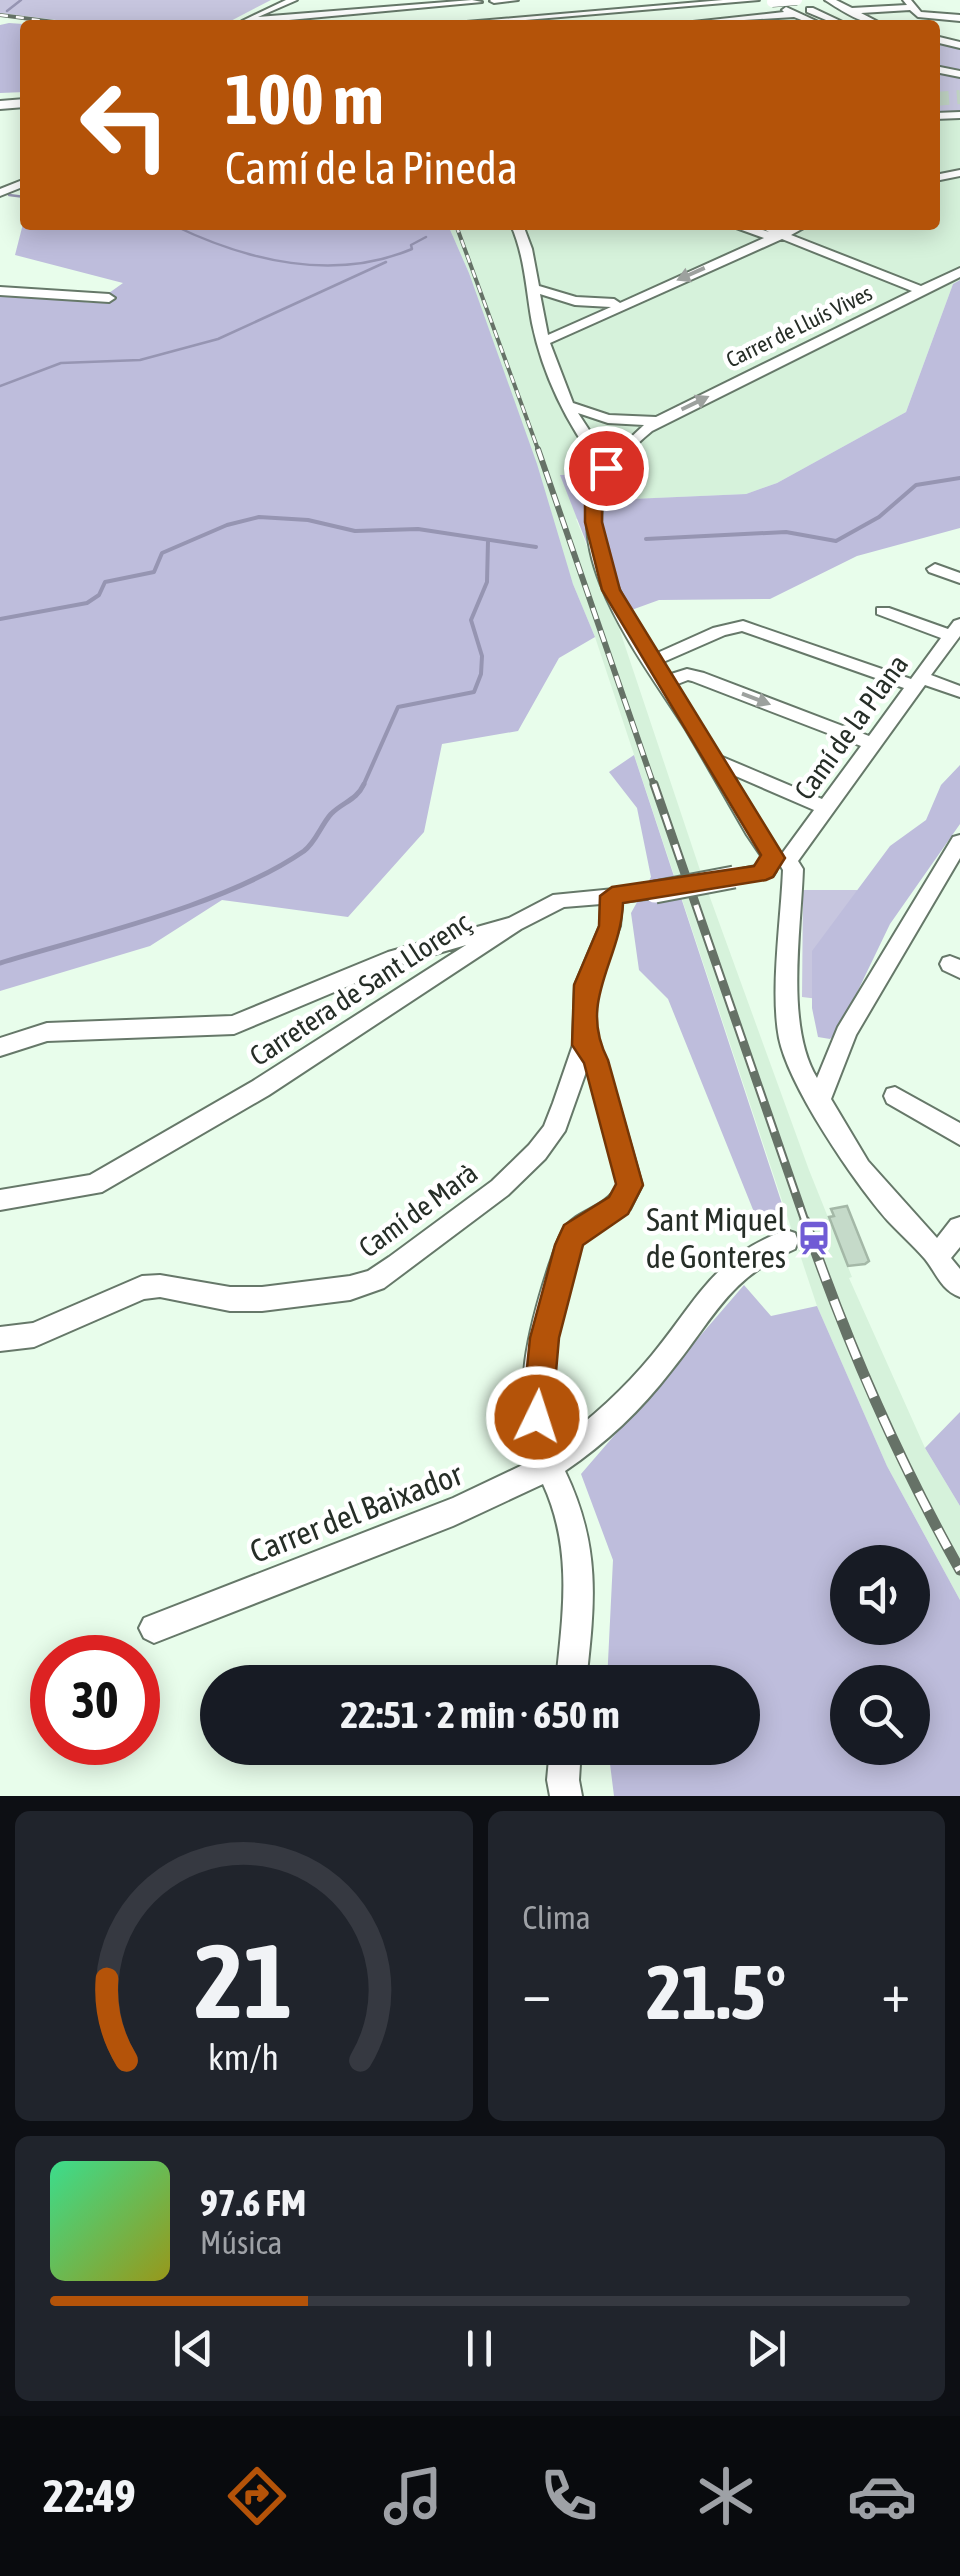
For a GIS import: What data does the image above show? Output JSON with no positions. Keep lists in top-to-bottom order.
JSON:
{
  "streets": {
    "street": [
      "Carrer de Lluís Vives",
      "Camí de la Plana",
      "Carretera de Sant Llorenç",
      "Camí de Marà",
      "Carrer del Baixador"
    ]
  },
  "crossings": [
    ["Camí de la Plana", "Carretera de Sant Llorenç"],
    ["Carretera de Sant Llorenç", "Camí de Marà"]
  ],
  "places": {
    "station": ["Sant Miquel de Gonteres"]
  },
  "page": {
    "turn": ["100 m", "Camí de la Pineda"],
    "limit": "30",
    "trip": "22:51 · 2 min · 650 m",
    "tile": "Clima",
    "heat": ["−", "21.5°", "+"],
    "song": ["97.6 FM", "Música"],
    "tabs": "22:49",
    "gauge": ["21", "km/h"]
  }
}
